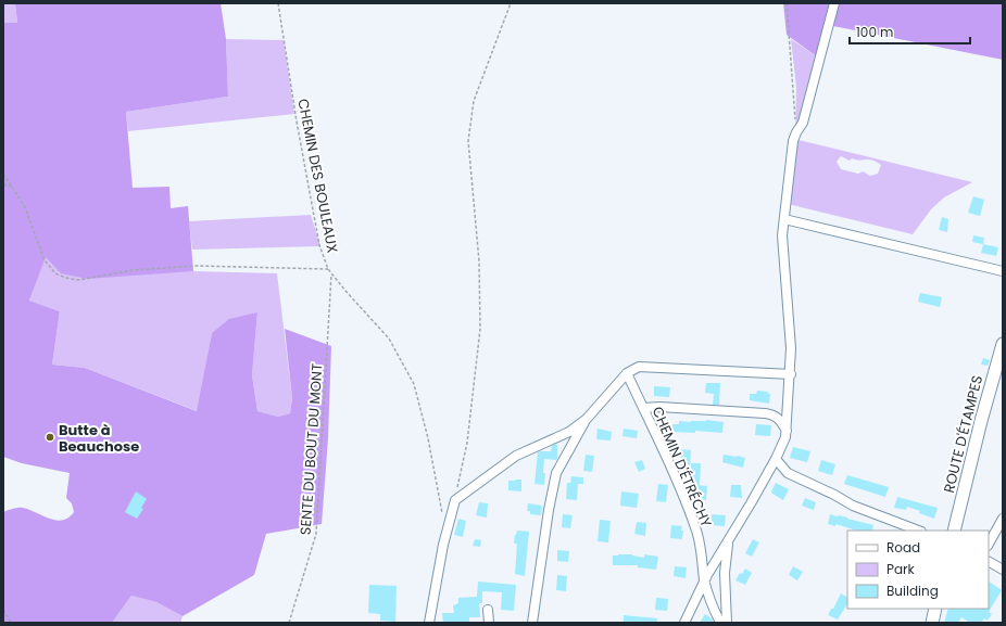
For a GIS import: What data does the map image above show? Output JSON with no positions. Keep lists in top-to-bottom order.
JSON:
{
  "streets": {
    "main road": ["ROUTE D'ÉTAMPES"],
    "street": ["CHEMIN D'ÉTRÉCHY"],
    "path": ["CHEMIN DES BOULEAUX", "SENTE DU BOUT DU MONT"]
  },
  "crossings": [
    ["CHEMIN DES BOULEAUX", "SENTE DU BOUT DU MONT"]
  ],
  "places": ["Butte à Beauchose"],
  "legend": ["Road", "Park", "Building"],
  "scale_bar": "100 m"
}
